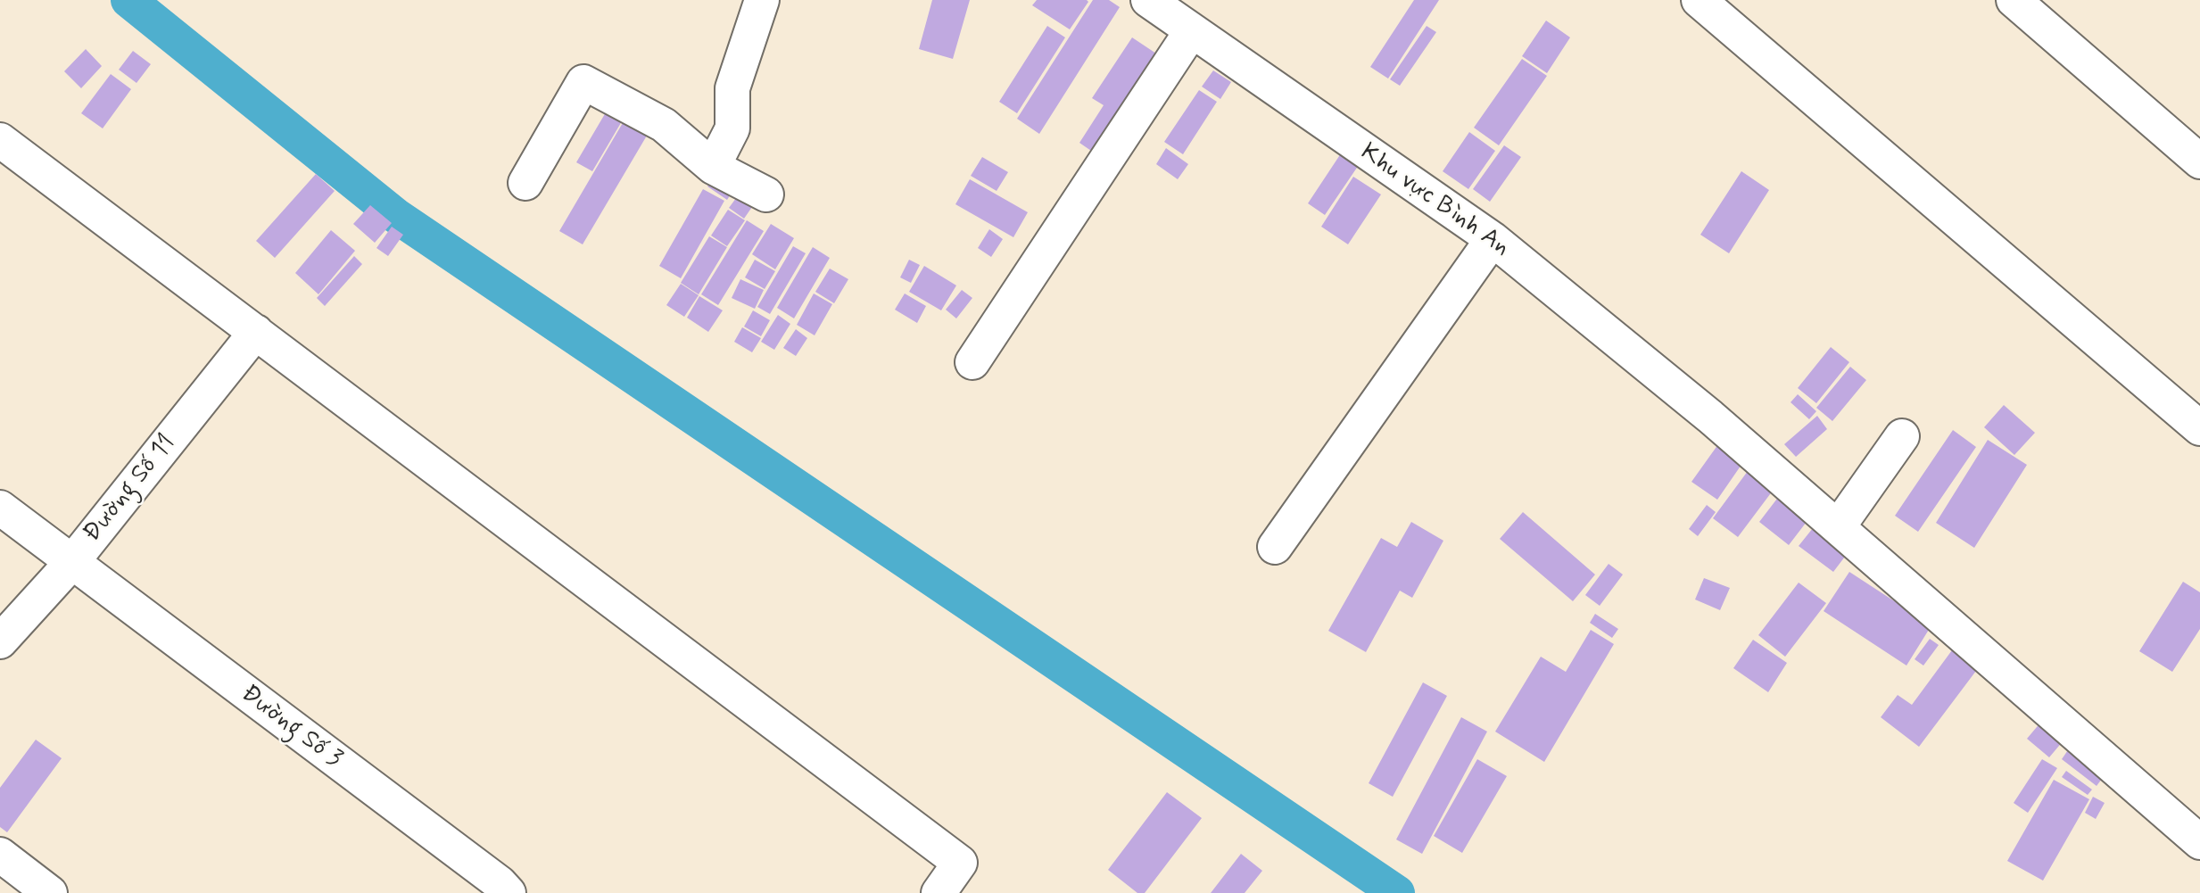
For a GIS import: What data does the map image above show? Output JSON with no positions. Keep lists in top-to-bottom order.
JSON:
{
  "streets": {
    "street": ["Khu vực Bình An", "Đường Số 11", "Đường Số 3"]
  },
  "crossings": [
    ["Đường Số 11", "Đường Số 3"]
  ]
}
